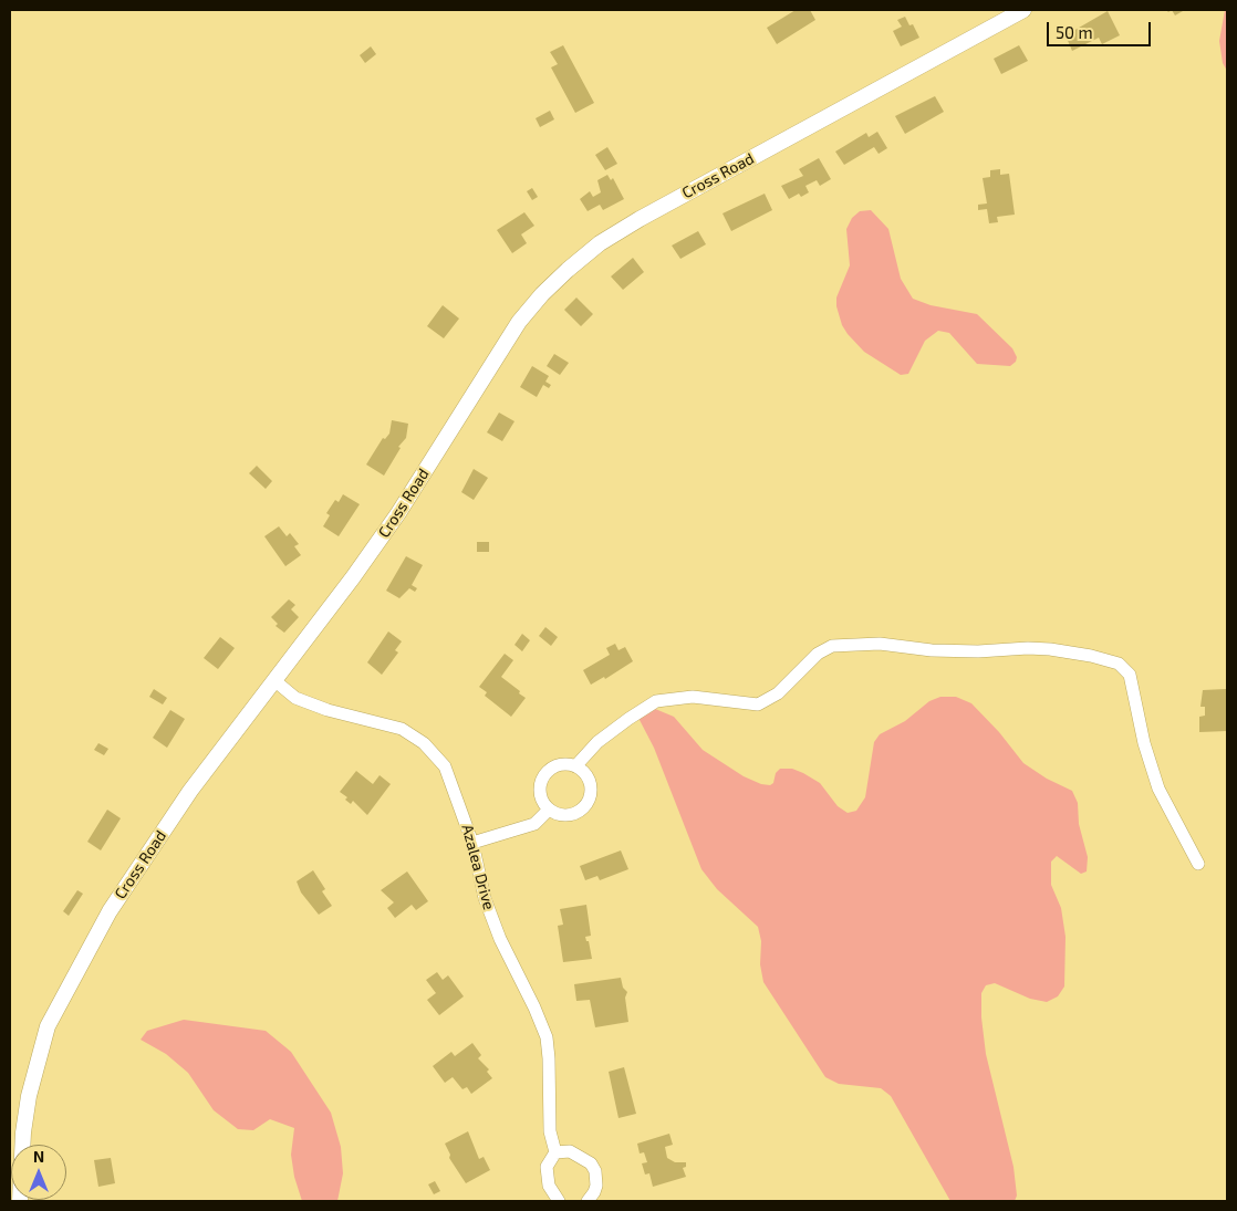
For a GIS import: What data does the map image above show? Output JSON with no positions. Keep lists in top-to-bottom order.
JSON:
{
  "streets": {
    "street": ["Cross Road", "Azalea Drive"]
  },
  "crossings": [
    ["Cross Road", "Azalea Drive"]
  ],
  "scale_bar": "50 m",
  "north": "top"
}
